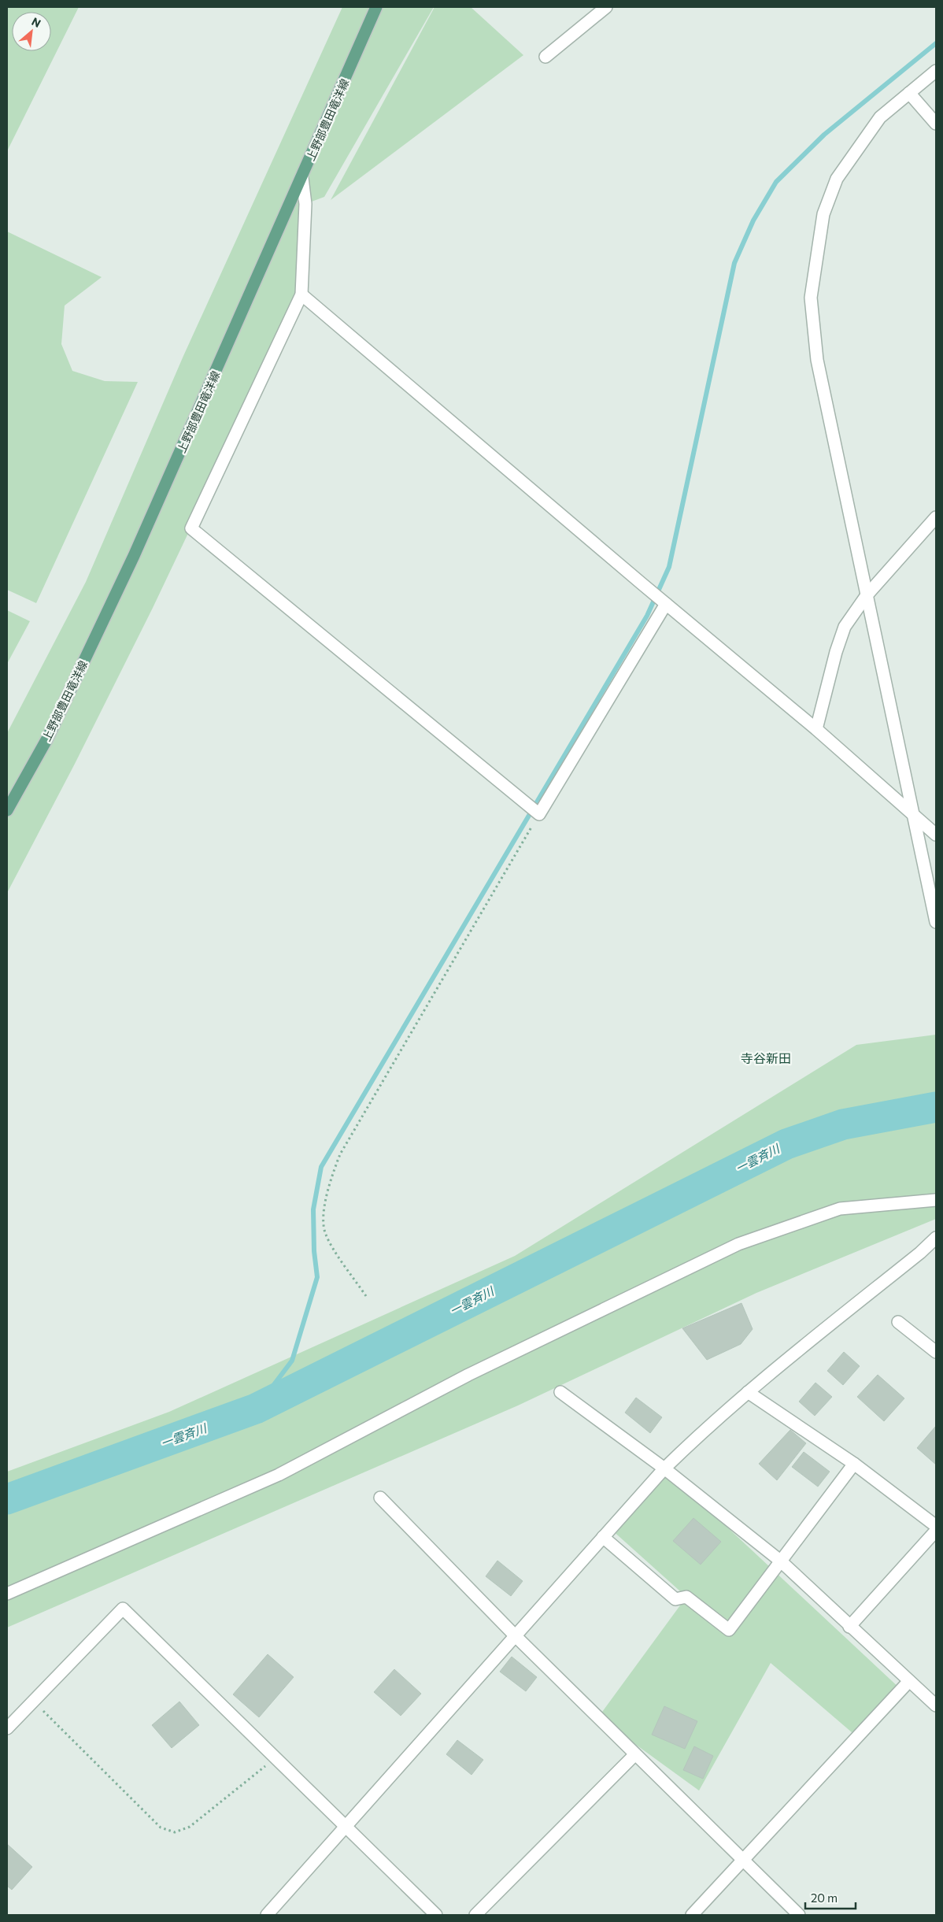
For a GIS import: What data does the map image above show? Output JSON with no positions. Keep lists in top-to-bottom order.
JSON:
{
  "streets": {
    "main road": ["上野部豊田竜洋線"]
  },
  "districts": ["寺谷新田"],
  "water": ["一雲斉川"],
  "scale_bar": "20 m",
  "north": "top right"
}
